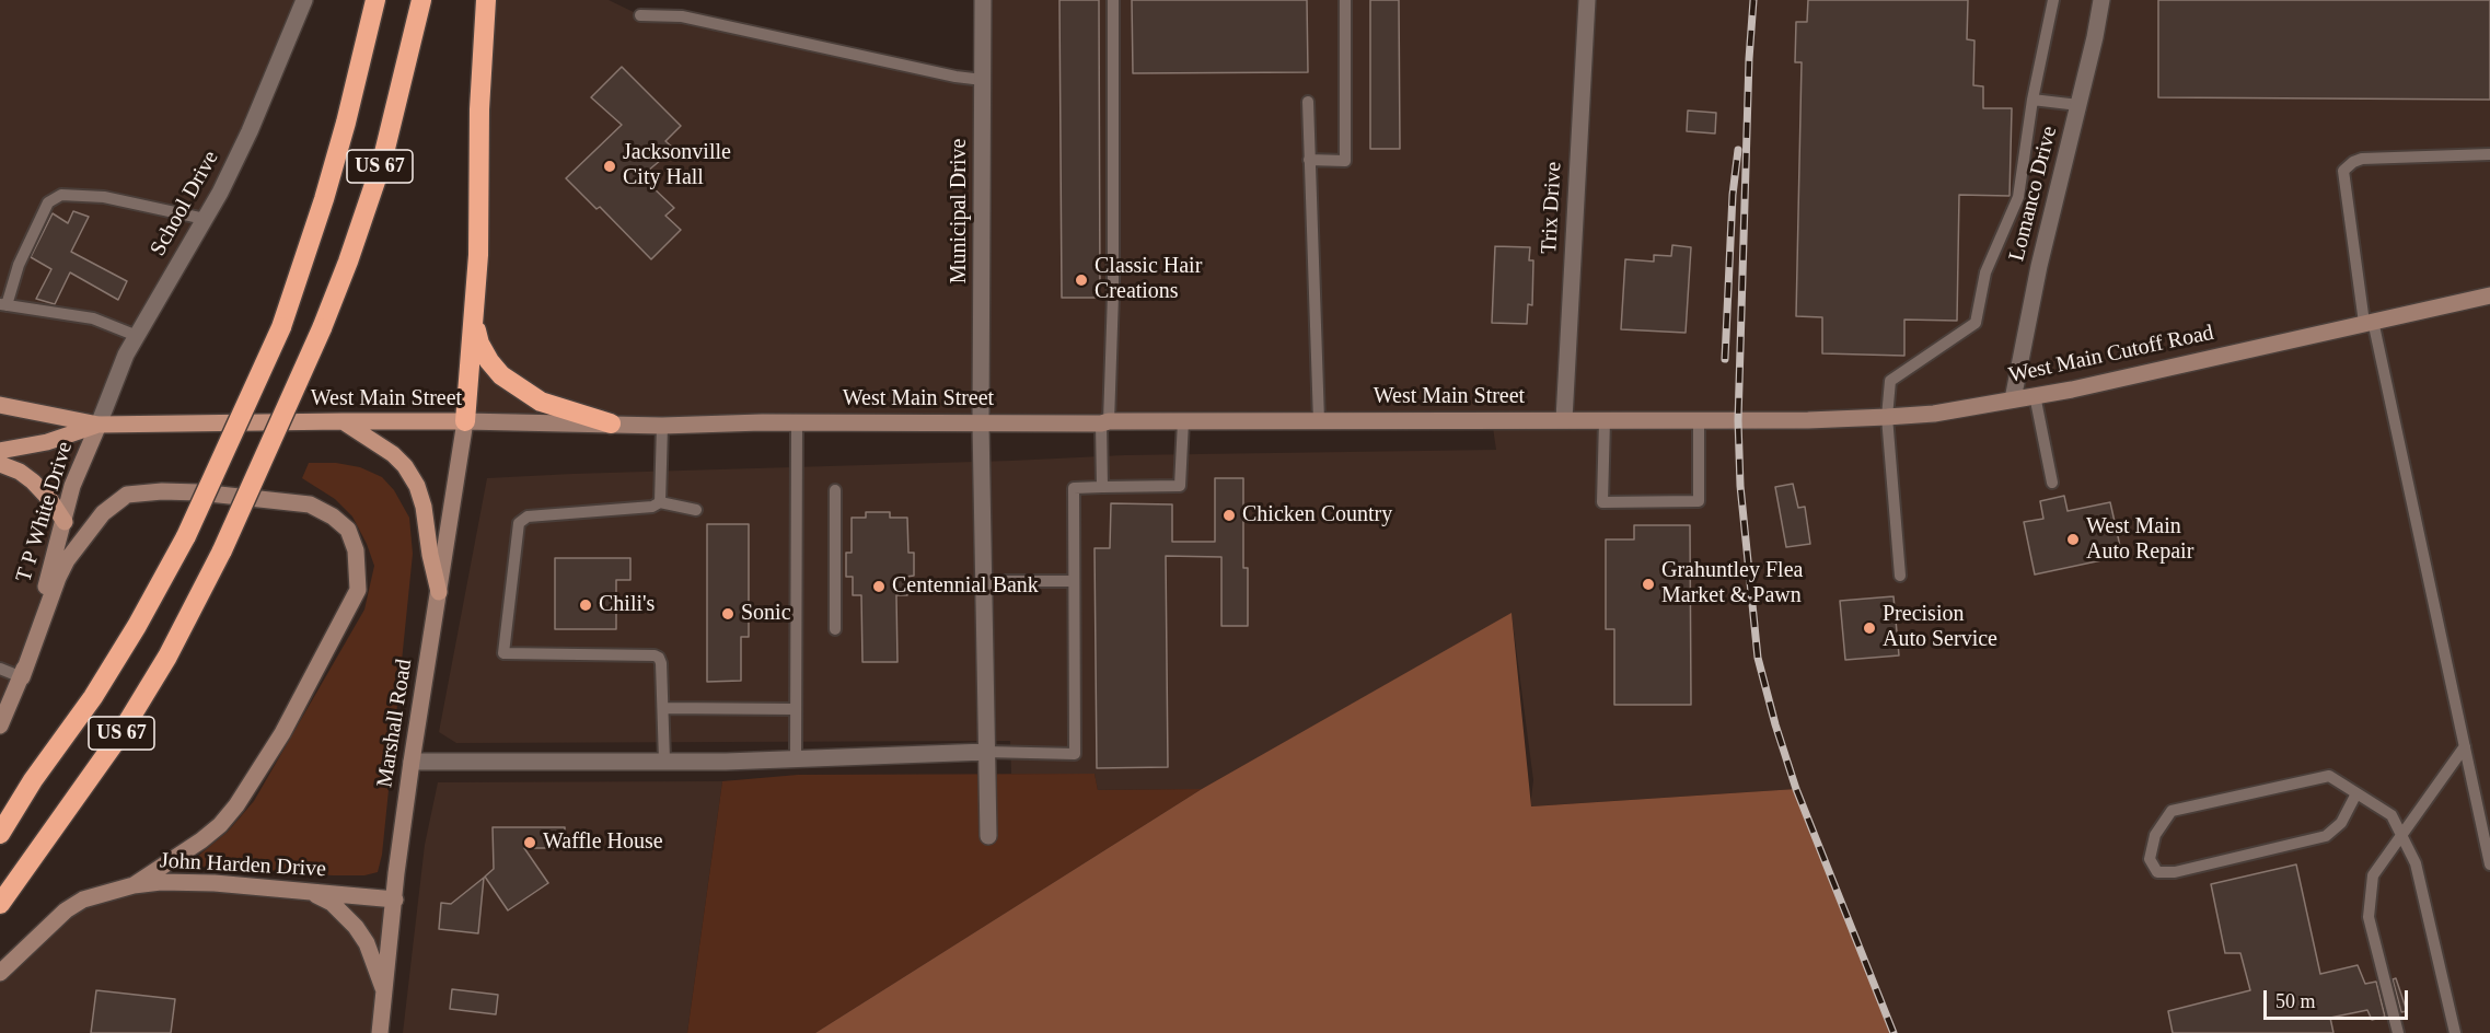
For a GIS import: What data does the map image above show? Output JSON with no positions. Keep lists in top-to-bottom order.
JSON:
{
  "streets": {
    "highway": ["US 67"],
    "main road": [
      "West Main Cutoff Road",
      "West Main Street",
      "T P White Drive",
      "Marshall Road",
      "John Harden Drive"
    ],
    "street": [
      "Lomanco Drive",
      "School Drive",
      "Trix Drive",
      "Municipal Drive"
    ]
  },
  "crossings": [
    ["Lomanco Drive", "West Main Cutoff Road"],
    ["School Drive", "West Main Street"],
    ["School Drive", "T P White Drive"],
    ["Trix Drive", "West Main Street"],
    ["Municipal Drive", "West Main Street"],
    ["West Main Cutoff Road", "West Main Street"],
    ["West Main Street", "T P White Drive"],
    ["West Main Street", "Marshall Road"],
    ["Marshall Road", "John Harden Drive"]
  ],
  "places": [
    "Jacksonville City Hall",
    "Classic Hair Creations",
    "Chicken Country",
    "West Main Auto Repair",
    "Grahuntley Flea Market & Pawn",
    "Centennial Bank",
    "Chili's",
    "Sonic",
    "Precision Auto Service",
    "Waffle House"
  ],
  "scale_bar": "50 m"
}
